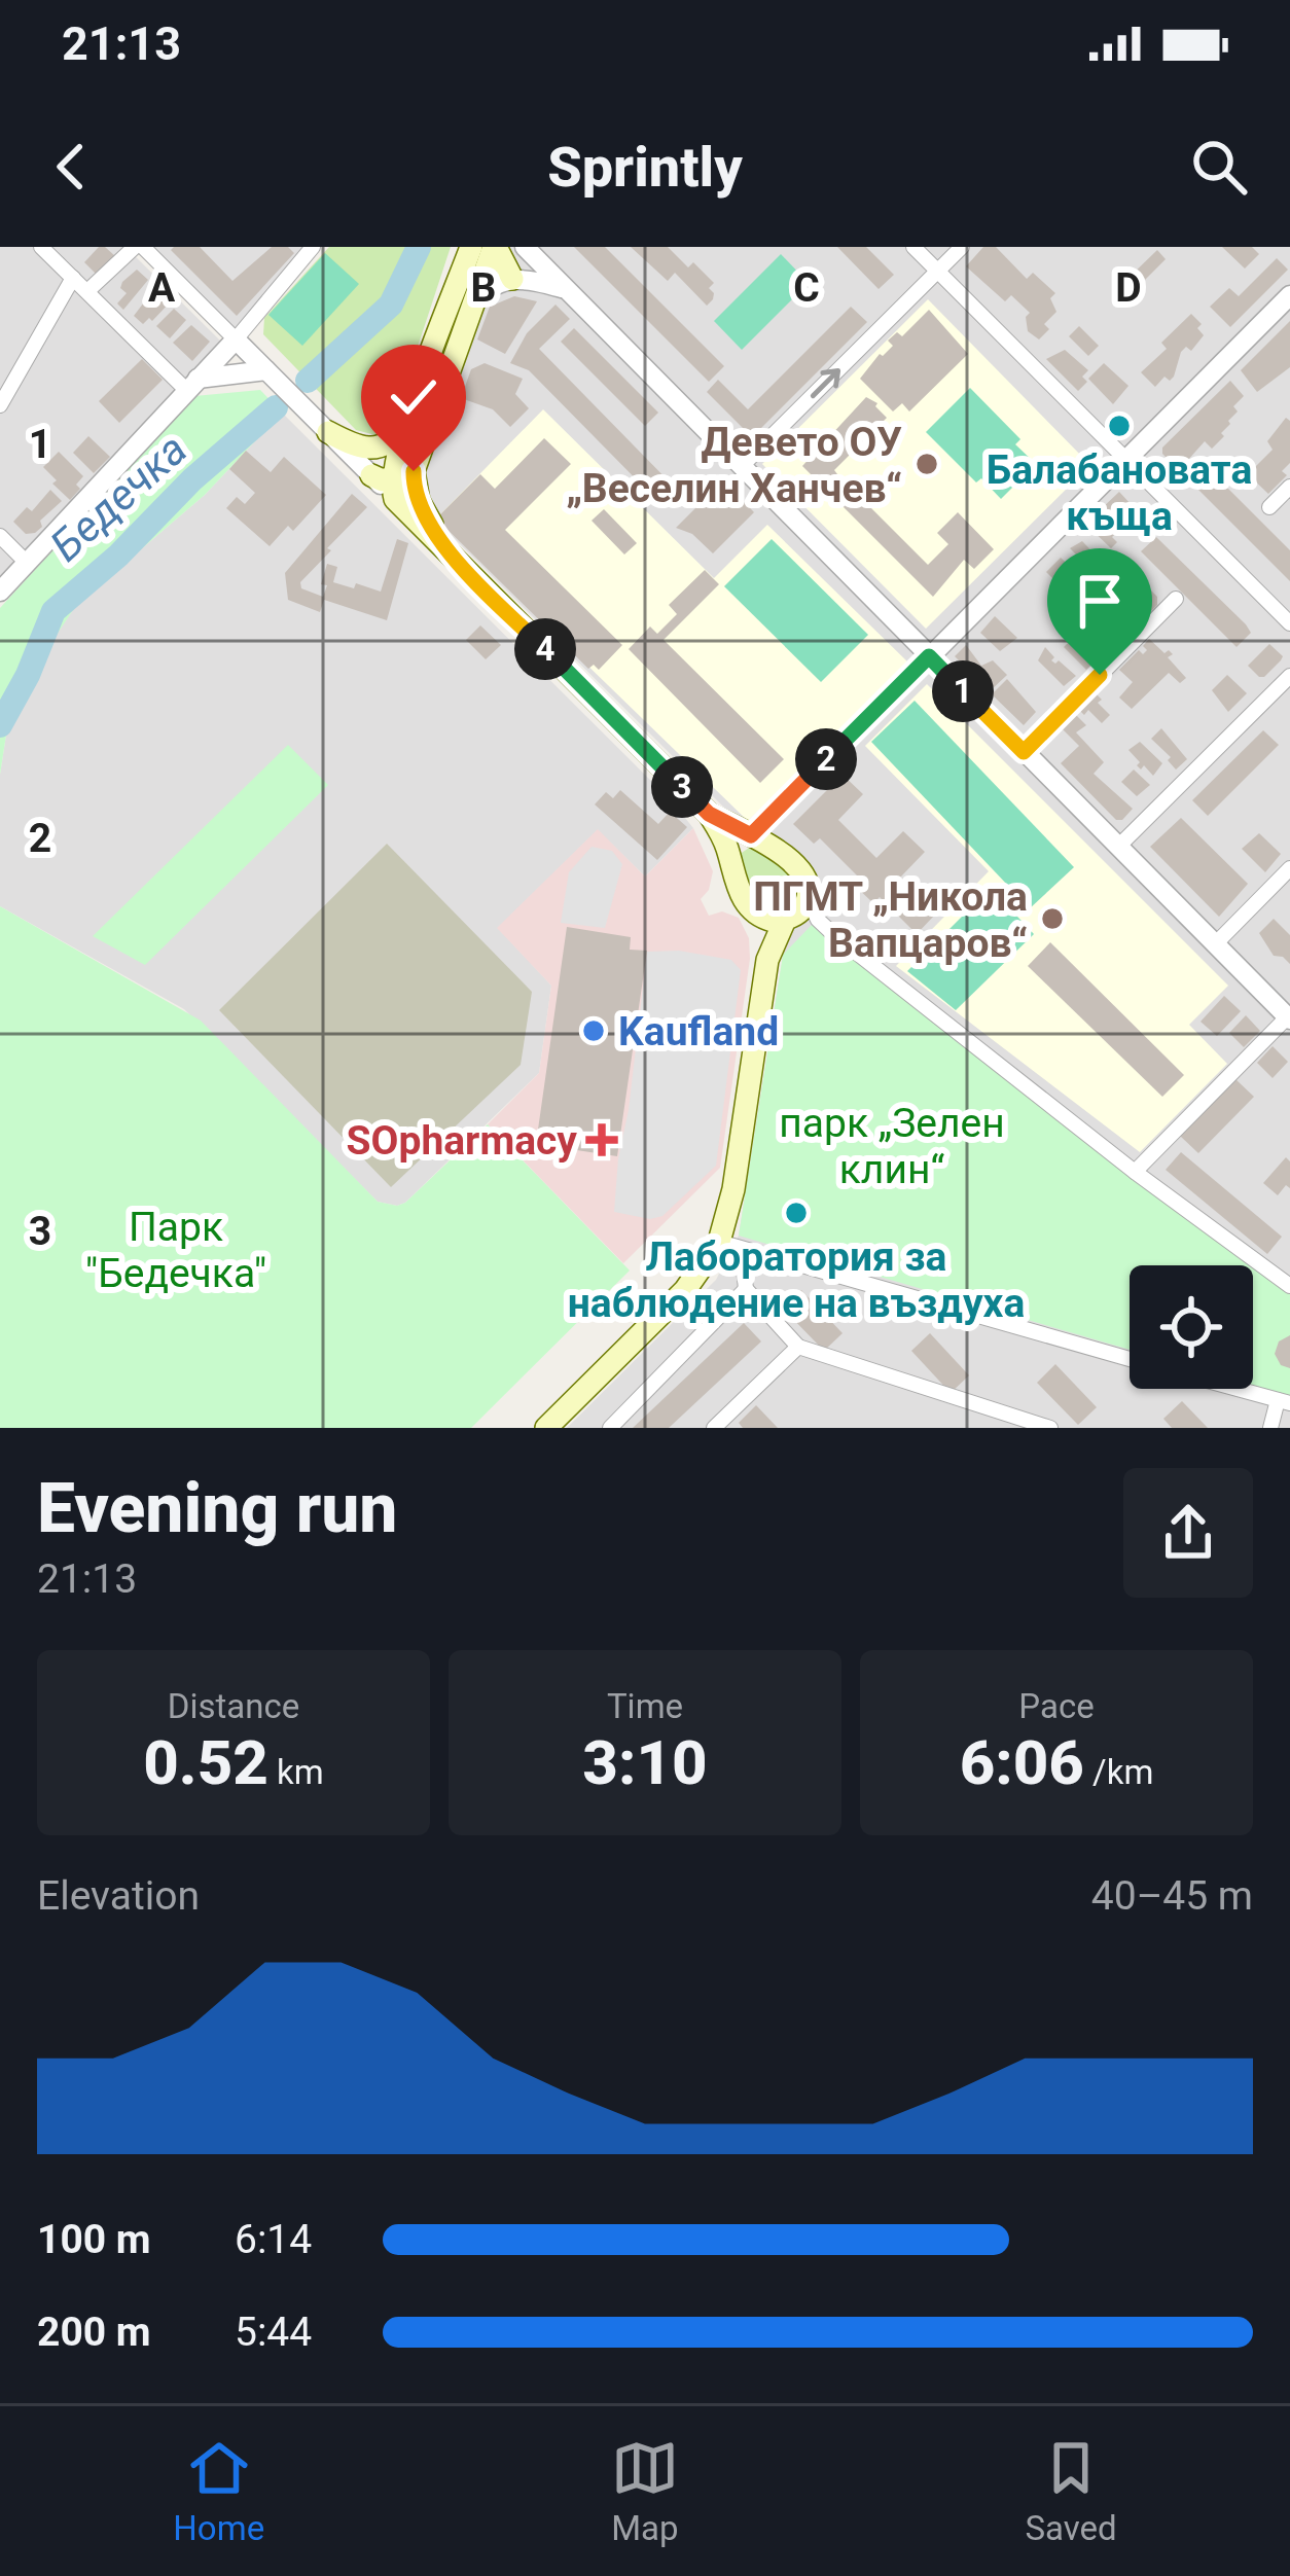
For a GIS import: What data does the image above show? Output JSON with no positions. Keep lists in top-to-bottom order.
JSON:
{
  "water": ["Бедечка"],
  "parks": ["парк „Зелен клин“", "Парк \"Бедечка\""],
  "places": {
    "other": [
      "Балабановата къща",
      "Девето ОУ „Веселин Ханчев“",
      "ПГМТ „Никола Вапцаров“",
      "Kaufland",
      "Лаборатория за наблюдение на въздуха"
    ],
    "health": ["SOpharmacy"]
  },
  "page": {
    "status": "21:13",
    "header": "Sprintly",
    "pins": [
      "4",
      "1",
      "2",
      "3"
    ],
    "heading": ["Evening run", "21:13"],
    "stats": [
      ["Distance", "0.52 km"],
      ["Time", "3:10"],
      ["Pace", "6:06 /km"]
    ],
    "chart": ["Elevation", "40–45 m"],
    "list": [
      {
        "name": "100 m",
        "note": "6:14"
      },
      {
        "name": "200 m",
        "note": "5:44"
      }
    ],
    "tabs": ["Home", "Map", "Saved"]
  },
  "grid": {
    "columns": [
      "A",
      "B",
      "C",
      "D"
    ],
    "rows": ["1", "2", "3"]
  }
}
